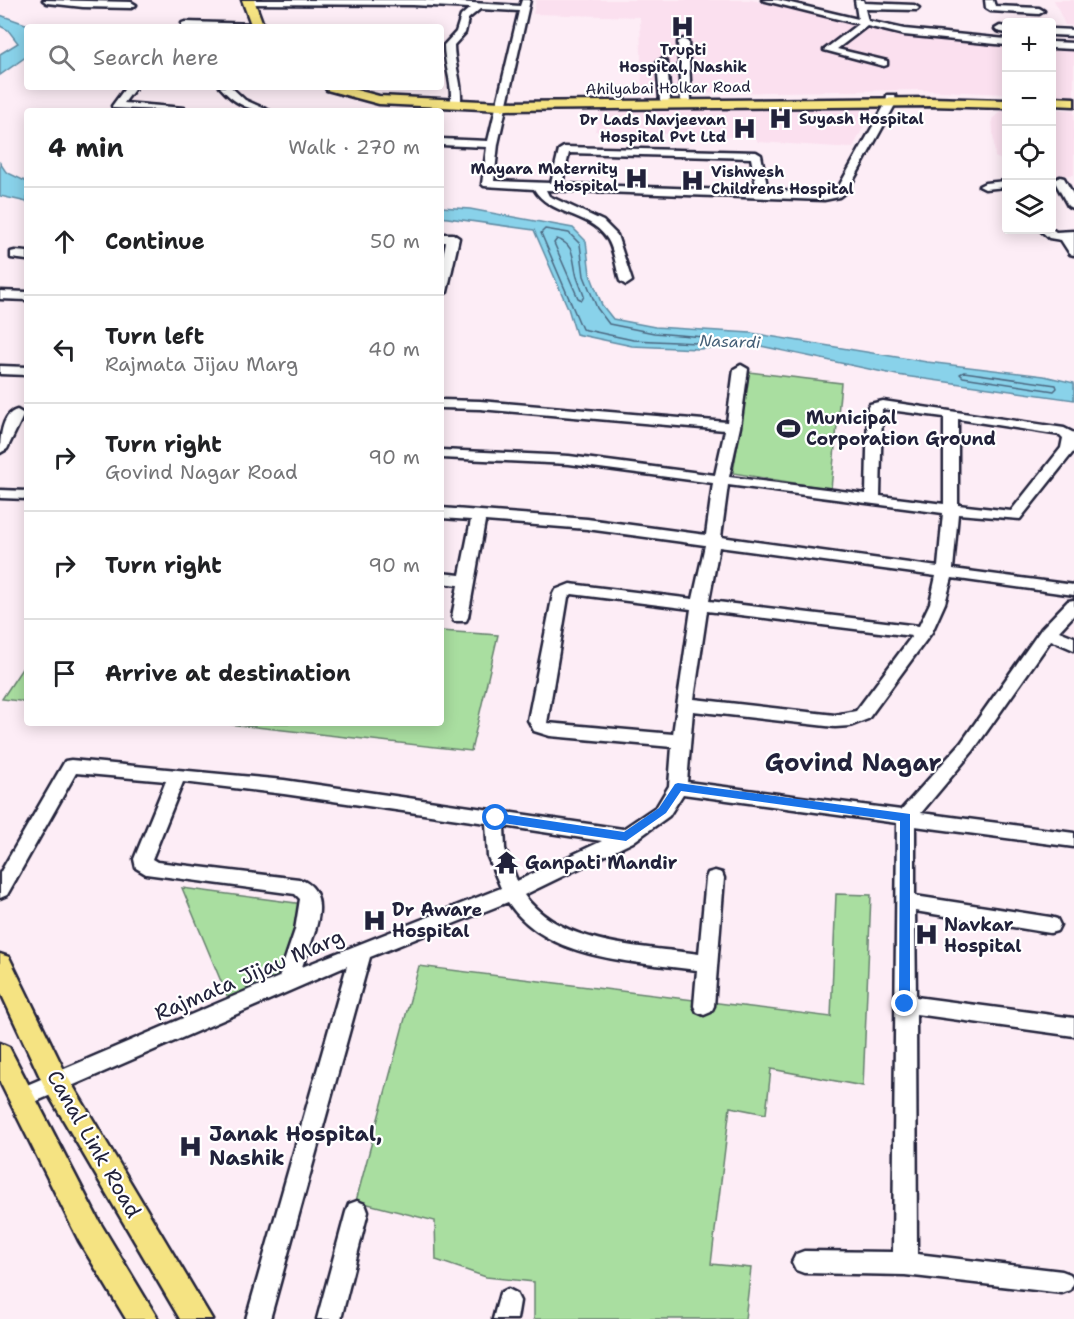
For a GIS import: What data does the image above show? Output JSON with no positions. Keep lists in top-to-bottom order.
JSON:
{
  "streets": {
    "main road": ["Ahilyabai Holkar Road", "Canal Link Road"],
    "street": ["Rajmata Jijau Marg"]
  },
  "crossings": [
    ["Rajmata Jijau Marg", "Canal Link Road"]
  ],
  "districts": ["Govind Nagar"],
  "water": ["Nasardi"],
  "places": {
    "hospital": [
      "Trupti Hospital, Nashik",
      "Suyash Hospital",
      "Dr Lads Navjeevan Hospital Pvt Ltd",
      "Mayara Maternity Hospital",
      "Vishwesh Childrens Hospital",
      "Dr Aware Hospital",
      "Navkar Hospital",
      "Janak Hospital, Nashik"
    ],
    "sports": ["Municipal Corporation Ground"],
    "temple": ["Ganpati Mandir"]
  },
  "page": {
    "map_buttons": ["+", "−"],
    "search": "Search here",
    "heading": ["4 min", "Walk · 270 m"],
    "list": [
      ["Continue", "50 m"],
      ["Turn left", "Rajmata Jijau Marg", "40 m"],
      ["Turn right", "Govind Nagar Road", "90 m"],
      ["Turn right", "90 m"],
      "Arrive at destination"
    ]
  }
}
